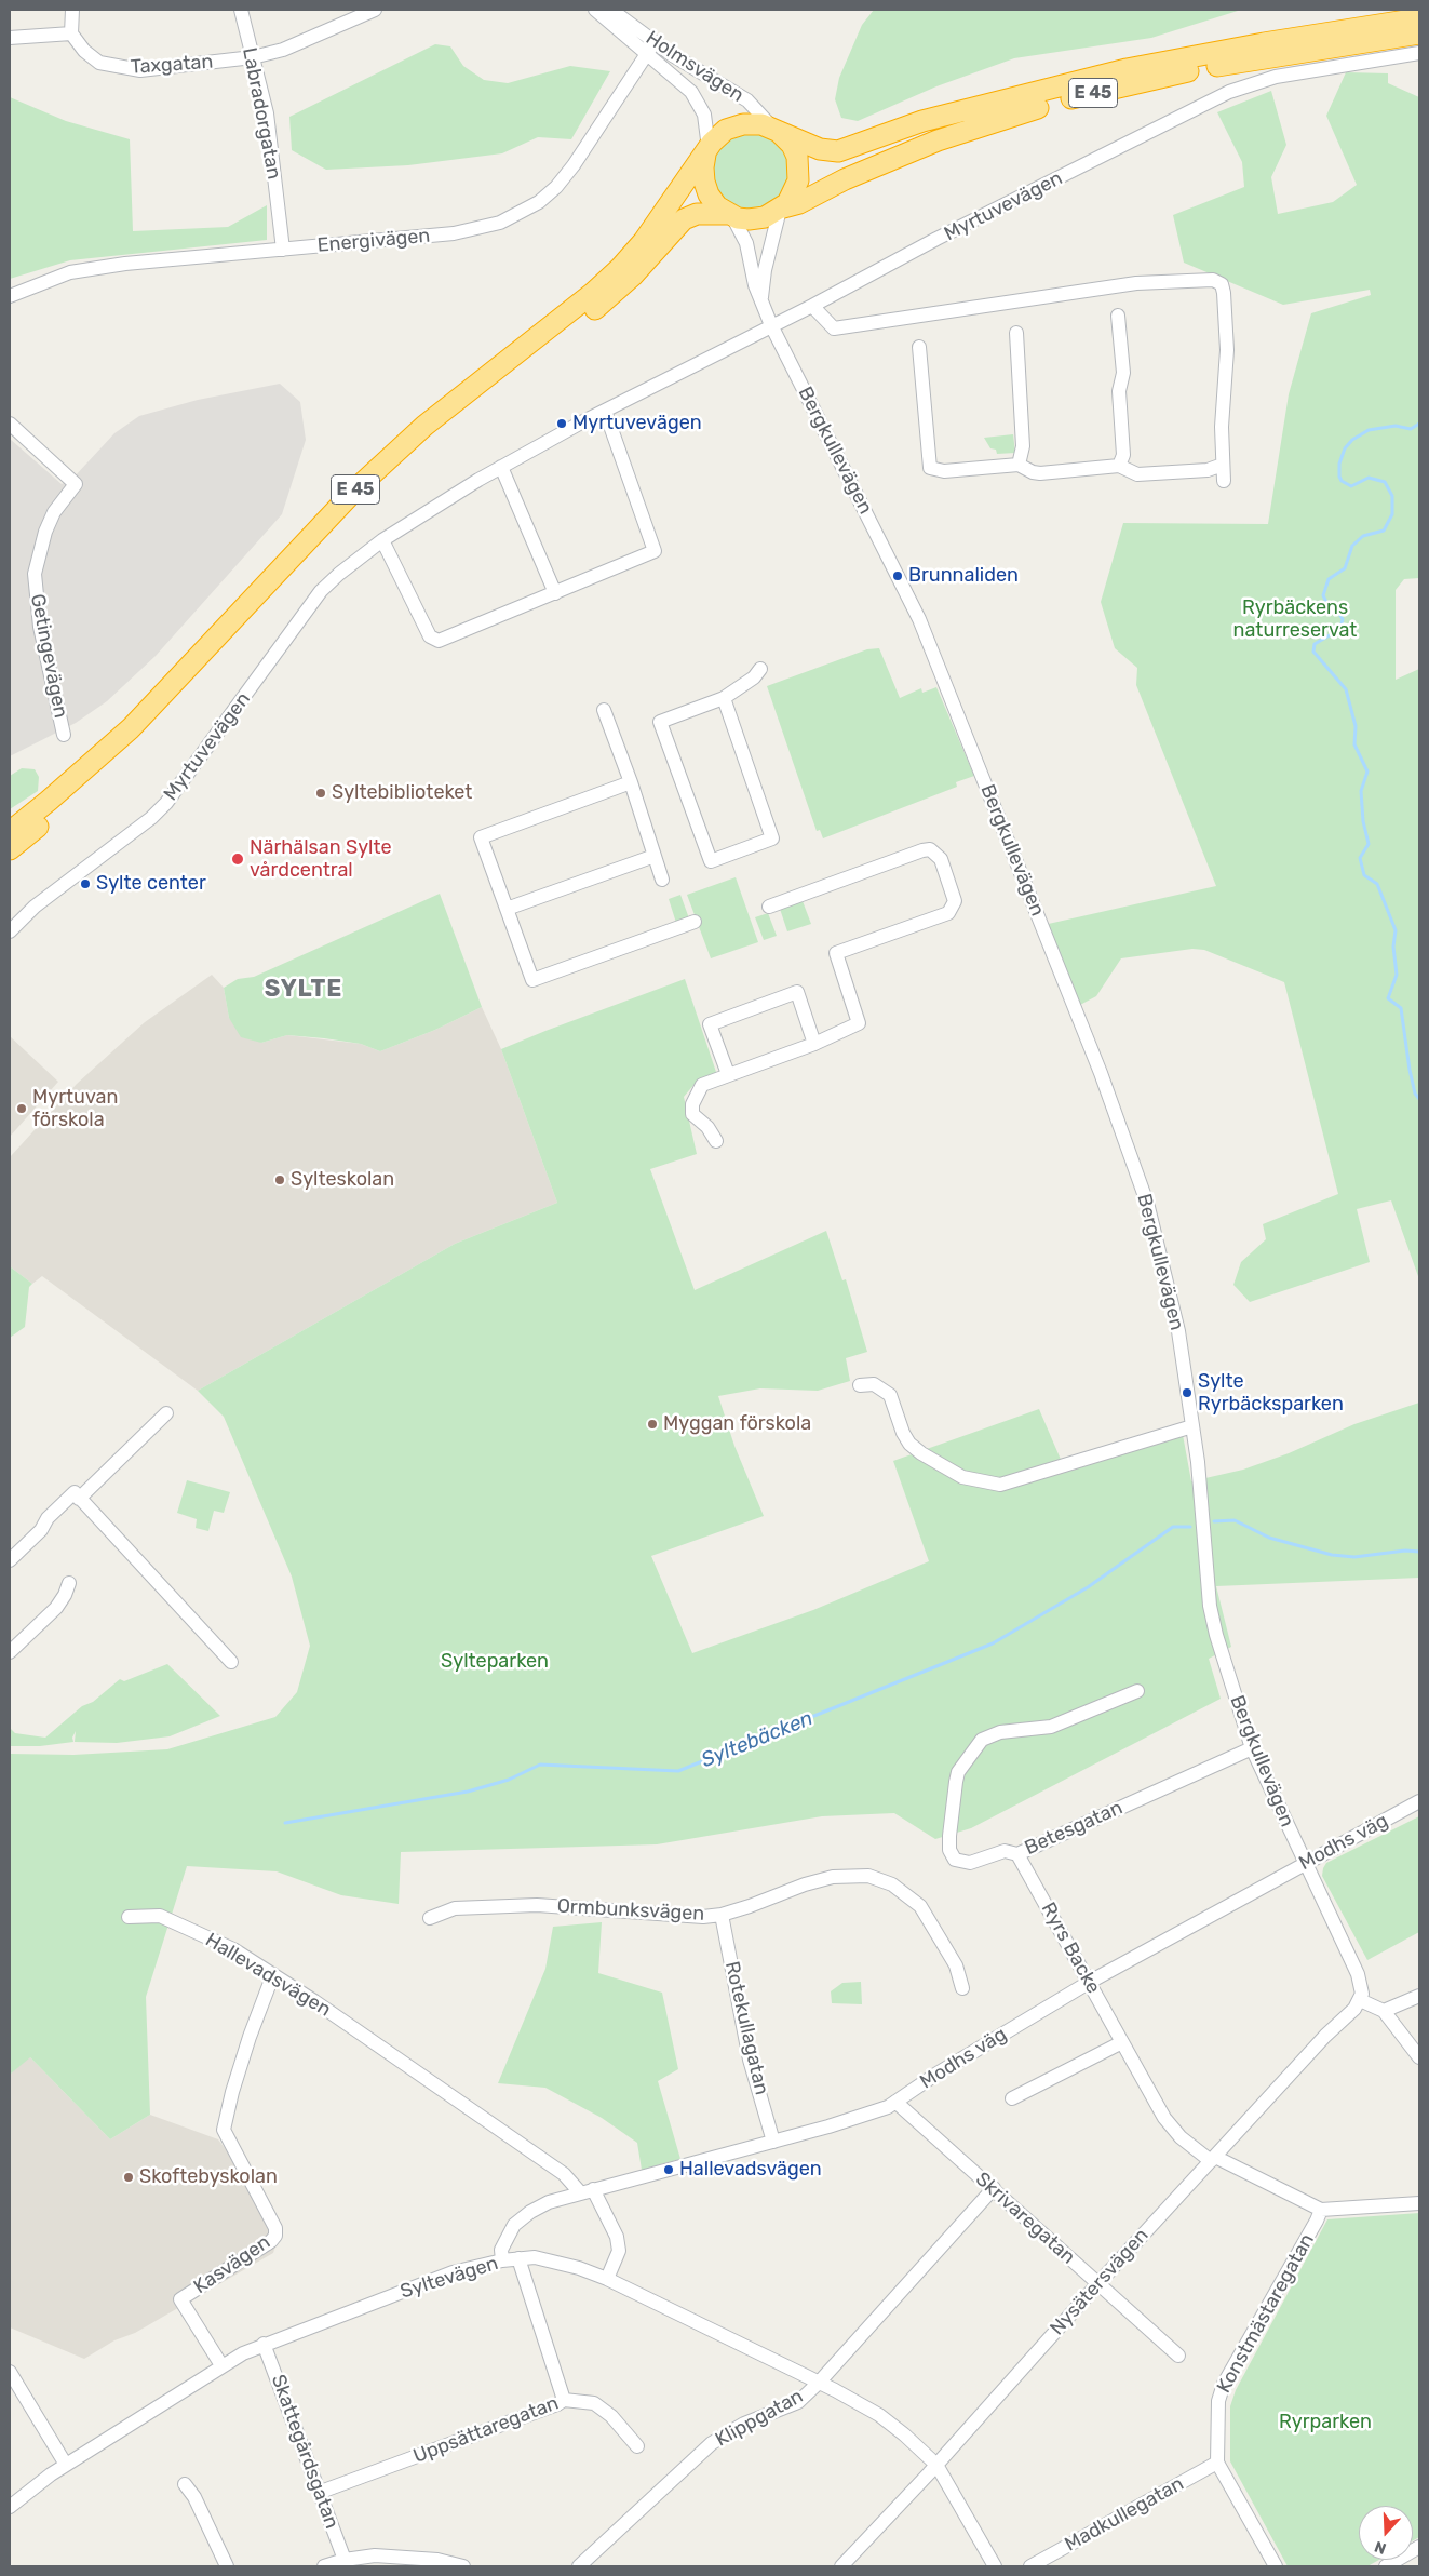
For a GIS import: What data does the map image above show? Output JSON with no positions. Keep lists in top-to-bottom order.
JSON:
{
  "streets": {
    "highway": ["E 45"],
    "street": [
      "Taxgatan",
      "Holmsvägen",
      "Labradorgatan",
      "Myrtuvevägen",
      "Energivägen",
      "Bergkullevägen",
      "Getingevägen",
      "Betesgatan",
      "Modhs väg",
      "Ormbunksvägen",
      "Ryrs Backe",
      "Hallevadsvägen",
      "Rotekullagatan",
      "Skrivaregatan",
      "Kasvägen",
      "Syltevägen",
      "Nysätersvägen",
      "Konstmästaregatan",
      "Klippgatan",
      "Uppsättaregatan",
      "Skattegårdsgatan",
      "Madkullegatan"
    ]
  },
  "crossings": [
    ["Taxgatan", "Labradorgatan"],
    ["Holmsvägen", "E 45"],
    ["Holmsvägen", "Energivägen"],
    ["Holmsvägen", "Bergkullevägen"],
    ["E 45", "Bergkullevägen"],
    ["Labradorgatan", "Energivägen"],
    ["Myrtuvevägen", "Bergkullevägen"],
    ["Bergkullevägen", "Betesgatan"],
    ["Bergkullevägen", "Modhs väg"],
    ["Bergkullevägen", "Nysätersvägen"],
    ["Betesgatan", "Ryrs Backe"],
    ["Modhs väg", "Ryrs Backe"],
    ["Modhs väg", "Hallevadsvägen"],
    ["Modhs väg", "Rotekullagatan"],
    ["Modhs väg", "Skrivaregatan"],
    ["Modhs väg", "Syltevägen"],
    ["Ormbunksvägen", "Rotekullagatan"],
    ["Ryrs Backe", "Nysätersvägen"],
    ["Ryrs Backe", "Konstmästaregatan"],
    ["Hallevadsvägen", "Kasvägen"],
    ["Hallevadsvägen", "Syltevägen"],
    ["Skrivaregatan", "Nysätersvägen"],
    ["Skrivaregatan", "Klippgatan"],
    ["Kasvägen", "Syltevägen"],
    ["Syltevägen", "Nysätersvägen"],
    ["Syltevägen", "Klippgatan"],
    ["Syltevägen", "Skattegårdsgatan"],
    ["Konstmästaregatan", "Madkullegatan"],
    ["Uppsättaregatan", "Skattegårdsgatan"]
  ],
  "districts": ["SYLTE"],
  "water": ["Syltebäcken"],
  "parks": ["Ryrbäckens naturreservat", "Sylteparken", "Ryrparken"],
  "places": [
    "Myrtuvevägen",
    "Brunnaliden",
    "Syltebiblioteket",
    "Närhälsan Sylte vårdcentral",
    "Sylte center",
    "Myrtuvan förskola",
    "Sylteskolan",
    "Sylte Ryrbäcksparken",
    "Myggan förskola",
    "Hallevadsvägen",
    "Skoftebyskolan"
  ],
  "north": "bottom"
}
